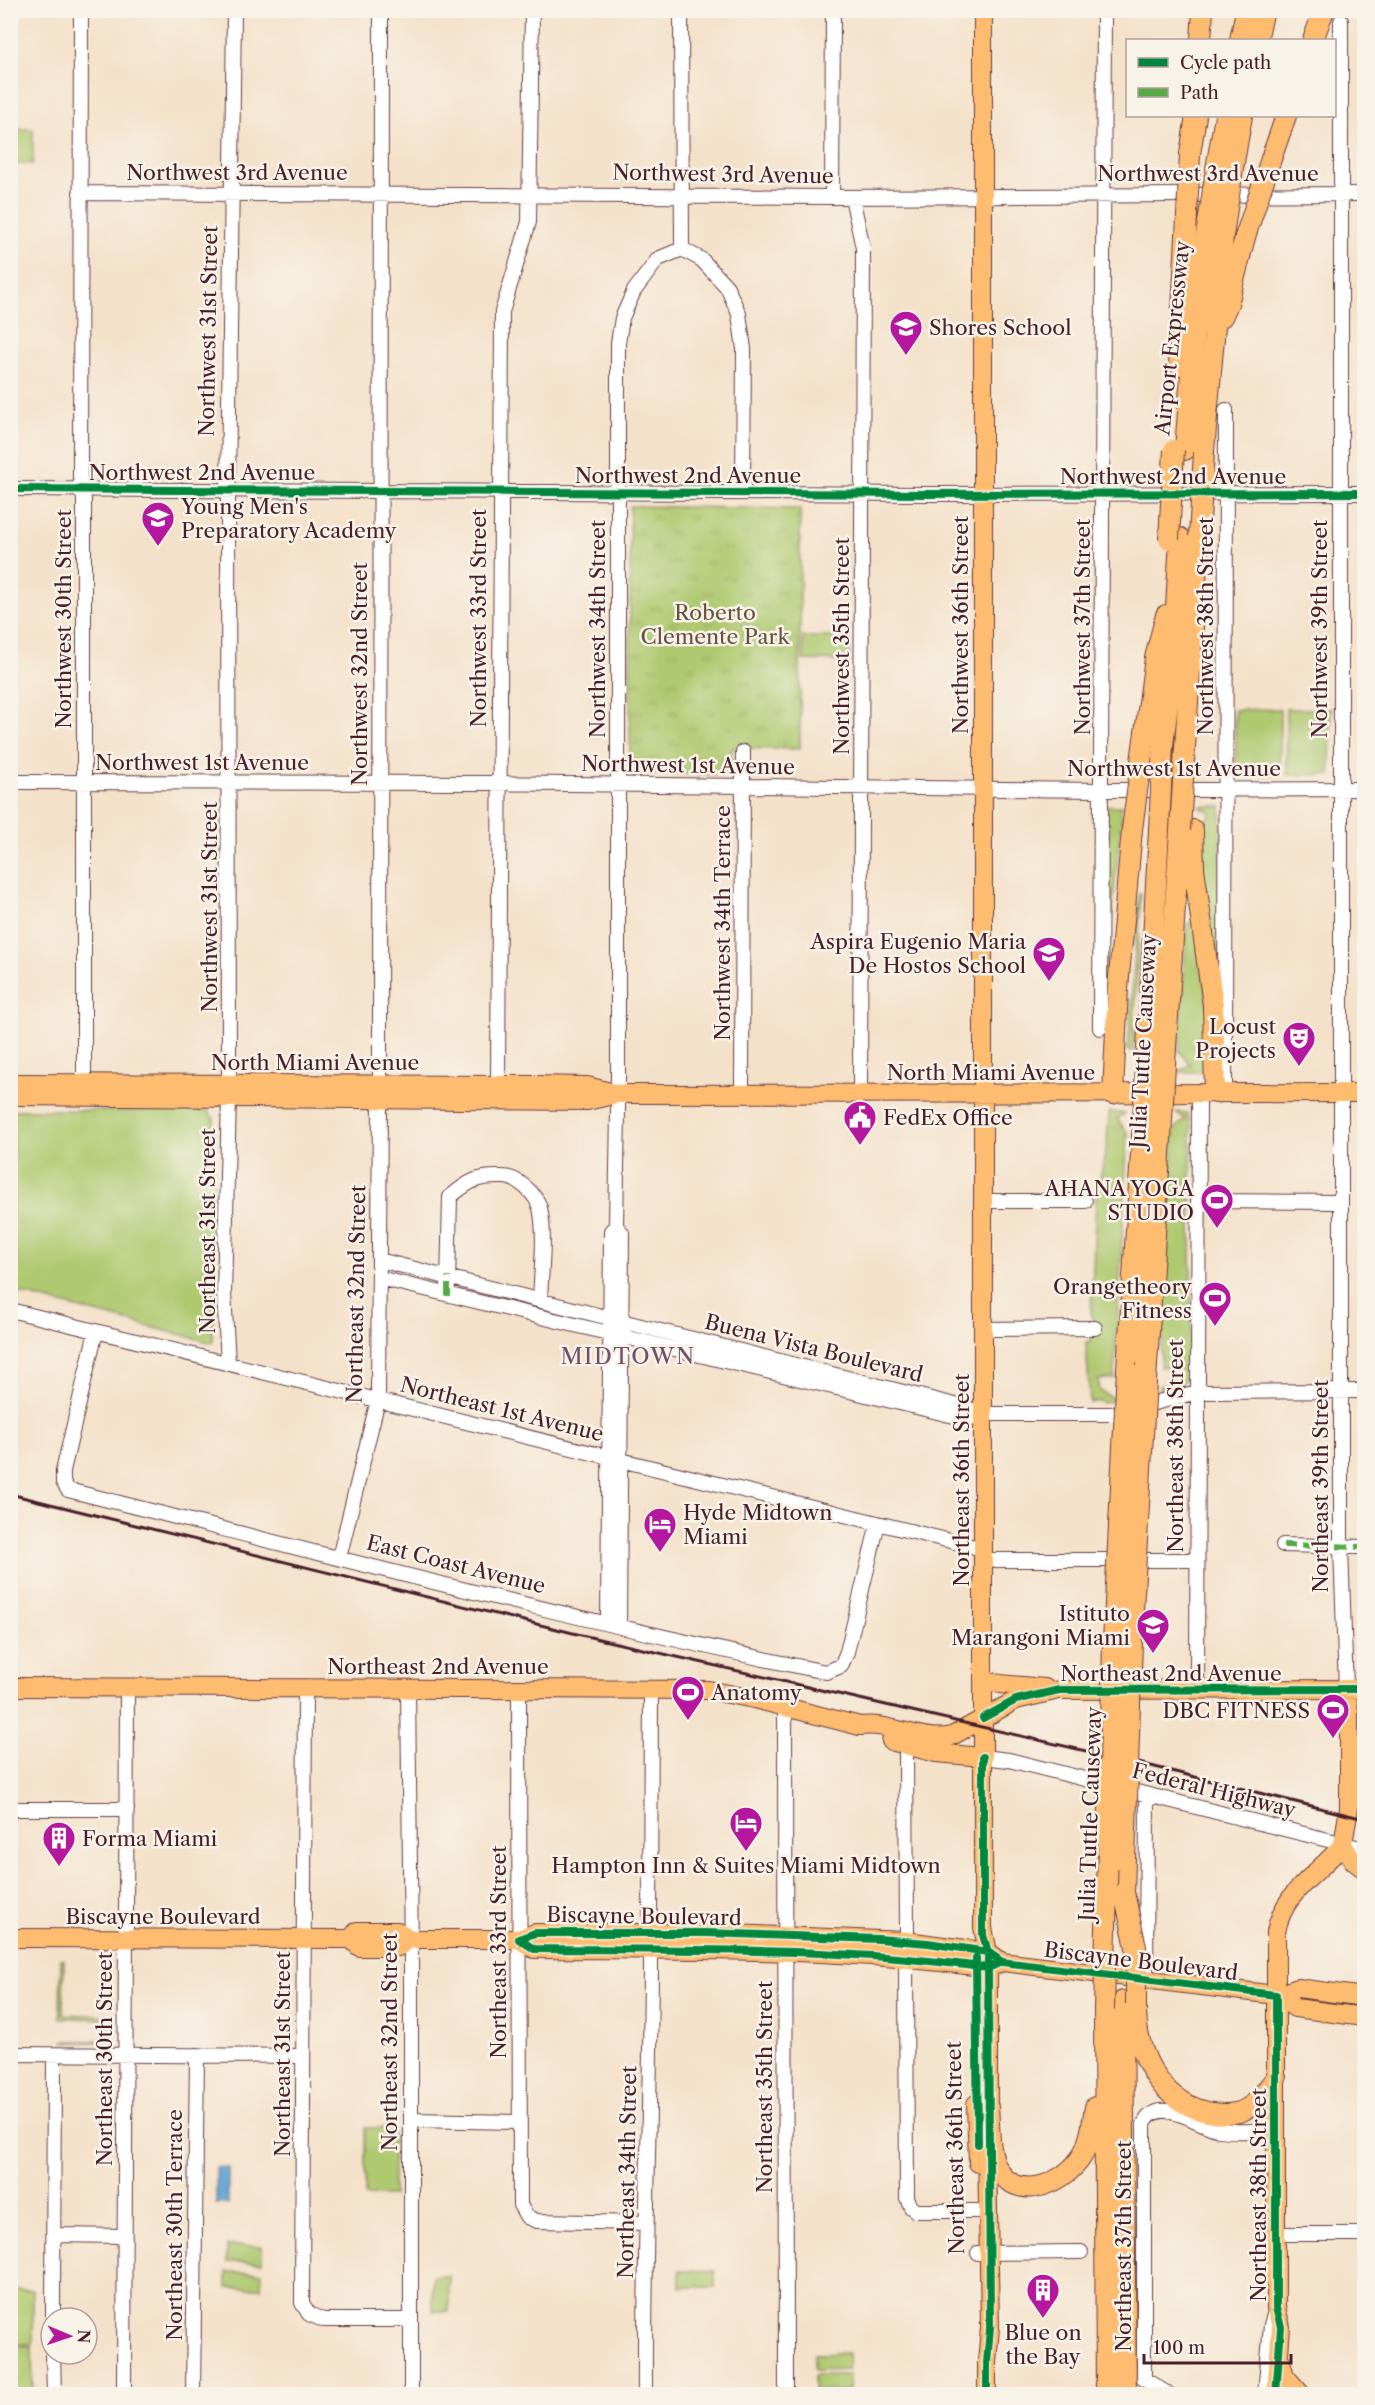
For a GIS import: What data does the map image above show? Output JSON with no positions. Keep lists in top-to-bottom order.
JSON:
{
  "streets": {
    "highway": ["Airport Expressway", "Julia Tuttle Causeway"],
    "main road": [
      "Northwest 36th Street",
      "North Miami Avenue",
      "Northeast 38th Street",
      "Northeast 36th Street",
      "Northeast 39th Street",
      "Northeast 2nd Avenue",
      "Biscayne Boulevard"
    ],
    "street": [
      "Northwest 3rd Avenue",
      "Northwest 31st Street",
      "Northwest 2nd Avenue",
      "Northwest 33rd Street",
      "Northwest 30th Street",
      "Northwest 38th Street",
      "Northwest 37th Street",
      "Northwest 34th Street",
      "Northwest 39th Street",
      "Northwest 35th Street",
      "Northwest 32nd Street",
      "Northwest 1st Avenue",
      "Northwest 34th Terrace",
      "Northeast 31st Street",
      "Northeast 32nd Street",
      "Buena Vista Boulevard",
      "Northeast 1st Avenue",
      "East Coast Avenue",
      "Federal Highway",
      "Northeast 33rd Street",
      "Northeast 30th Street",
      "Northeast 35th Street",
      "Northeast 34th Street",
      "Northeast 30th Terrace",
      "Northeast 37th Street"
    ]
  },
  "crossings": [
    ["Northwest 3rd Avenue", "Northwest 31st Street"],
    ["Northwest 3rd Avenue", "Northwest 33rd Street"],
    ["Northwest 3rd Avenue", "Northwest 30th Street"],
    ["Northwest 3rd Avenue", "Northwest 36th Street"],
    ["Northwest 3rd Avenue", "Northwest 37th Street"],
    ["Northwest 3rd Avenue", "Northwest 39th Street"],
    ["Northwest 3rd Avenue", "Northwest 35th Street"],
    ["Northwest 3rd Avenue", "Northwest 32nd Street"],
    ["Northwest 31st Street", "Northwest 2nd Avenue"],
    ["Northwest 31st Street", "Northwest 1st Avenue"],
    ["Northwest 31st Street", "North Miami Avenue"],
    ["Northwest 31st Street", "Northeast 31st Street"],
    ["Airport Expressway", "Julia Tuttle Causeway"],
    ["Northwest 2nd Avenue", "Northwest 33rd Street"],
    ["Northwest 2nd Avenue", "Northwest 30th Street"],
    ["Northwest 2nd Avenue", "Northwest 36th Street"],
    ["Northwest 2nd Avenue", "Northwest 38th Street"],
    ["Northwest 2nd Avenue", "Northwest 37th Street"],
    ["Northwest 2nd Avenue", "Northwest 34th Street"],
    ["Northwest 2nd Avenue", "Northwest 39th Street"],
    ["Northwest 2nd Avenue", "Northwest 35th Street"],
    ["Northwest 2nd Avenue", "Northwest 32nd Street"],
    ["Northwest 33rd Street", "Northwest 1st Avenue"],
    ["Northwest 33rd Street", "North Miami Avenue"],
    ["Northwest 30th Street", "Northwest 1st Avenue"],
    ["Northwest 30th Street", "North Miami Avenue"],
    ["Northwest 36th Street", "Northwest 1st Avenue"],
    ["Northwest 36th Street", "North Miami Avenue"],
    ["Northwest 36th Street", "Northeast 36th Street"],
    ["Northwest 38th Street", "Northwest 1st Avenue"],
    ["Northwest 38th Street", "North Miami Avenue"],
    ["Northwest 38th Street", "Northeast 38th Street"],
    ["Northwest 37th Street", "Northwest 1st Avenue"],
    ["Northwest 34th Street", "Northwest 1st Avenue"],
    ["Northwest 34th Street", "North Miami Avenue"],
    ["Northwest 39th Street", "Northwest 1st Avenue"],
    ["Northwest 39th Street", "North Miami Avenue"],
    ["Northwest 39th Street", "Northeast 39th Street"],
    ["Northwest 35th Street", "Northwest 1st Avenue"],
    ["Northwest 35th Street", "North Miami Avenue"],
    ["Northwest 32nd Street", "Northwest 1st Avenue"],
    ["Northwest 32nd Street", "North Miami Avenue"],
    ["Northwest 32nd Street", "Northeast 32nd Street"],
    ["Northwest 1st Avenue", "Northwest 34th Terrace"],
    ["Northwest 34th Terrace", "North Miami Avenue"],
    ["North Miami Avenue", "Northeast 31st Street"],
    ["North Miami Avenue", "Northeast 32nd Street"],
    ["North Miami Avenue", "Northeast 38th Street"],
    ["North Miami Avenue", "Northeast 36th Street"],
    ["North Miami Avenue", "Northeast 39th Street"],
    ["Northeast 31st Street", "Northeast 32nd Street"],
    ["Northeast 31st Street", "Northeast 1st Avenue"],
    ["Northeast 31st Street", "Northeast 2nd Avenue"],
    ["Northeast 31st Street", "Biscayne Boulevard"],
    ["Northeast 32nd Street", "Buena Vista Boulevard"],
    ["Northeast 32nd Street", "Northeast 1st Avenue"],
    ["Northeast 32nd Street", "East Coast Avenue"],
    ["Northeast 32nd Street", "Northeast 2nd Avenue"],
    ["Northeast 32nd Street", "Biscayne Boulevard"],
    ["Buena Vista Boulevard", "Northeast 36th Street"],
    ["Northeast 1st Avenue", "Northeast 38th Street"],
    ["Northeast 1st Avenue", "Northeast 36th Street"],
    ["Northeast 1st Avenue", "East Coast Avenue"],
    ["Northeast 38th Street", "Northeast 39th Street"],
    ["Northeast 38th Street", "Northeast 2nd Avenue"],
    ["Northeast 38th Street", "Federal Highway"],
    ["Northeast 38th Street", "Biscayne Boulevard"],
    ["Northeast 38th Street", "Northeast 37th Street"],
    ["Northeast 36th Street", "Northeast 2nd Avenue"],
    ["Northeast 36th Street", "Federal Highway"],
    ["Northeast 36th Street", "Biscayne Boulevard"],
    ["Northeast 39th Street", "Northeast 2nd Avenue"],
    ["Northeast 39th Street", "Federal Highway"],
    ["Northeast 2nd Avenue", "Federal Highway"],
    ["Northeast 2nd Avenue", "Northeast 33rd Street"],
    ["Northeast 2nd Avenue", "Northeast 30th Street"],
    ["Northeast 2nd Avenue", "Northeast 35th Street"],
    ["Northeast 2nd Avenue", "Northeast 34th Street"],
    ["Biscayne Boulevard", "Northeast 33rd Street"],
    ["Biscayne Boulevard", "Northeast 30th Street"],
    ["Biscayne Boulevard", "Northeast 35th Street"],
    ["Biscayne Boulevard", "Northeast 34th Street"],
    ["Northeast 33rd Street", "Northeast 34th Street"]
  ],
  "districts": ["MIDTOWN"],
  "parks": ["Roberto Clemente Park"],
  "places": {
    "school or university": [
      "Shores School",
      "Young Men's Preparatory Academy",
      "Aspira Eugenio Maria De Hostos School",
      "Istituto Marangoni Miami"
    ],
    "theatre": ["Locust Projects"],
    "public building": ["FedEx Office"],
    "sports": [
      "AHANA YOGA STUDIO",
      "Orangetheory Fitness",
      "Anatomy",
      "DBC FITNESS"
    ],
    "hotel": ["Hyde Midtown Miami", "Hampton Inn & Suites Miami Midtown"],
    "building": ["Forma Miami", "Blue on the Bay"]
  },
  "legend": ["Cycle path", "Path"],
  "scale_bar": "100 m",
  "north": "right"
}
